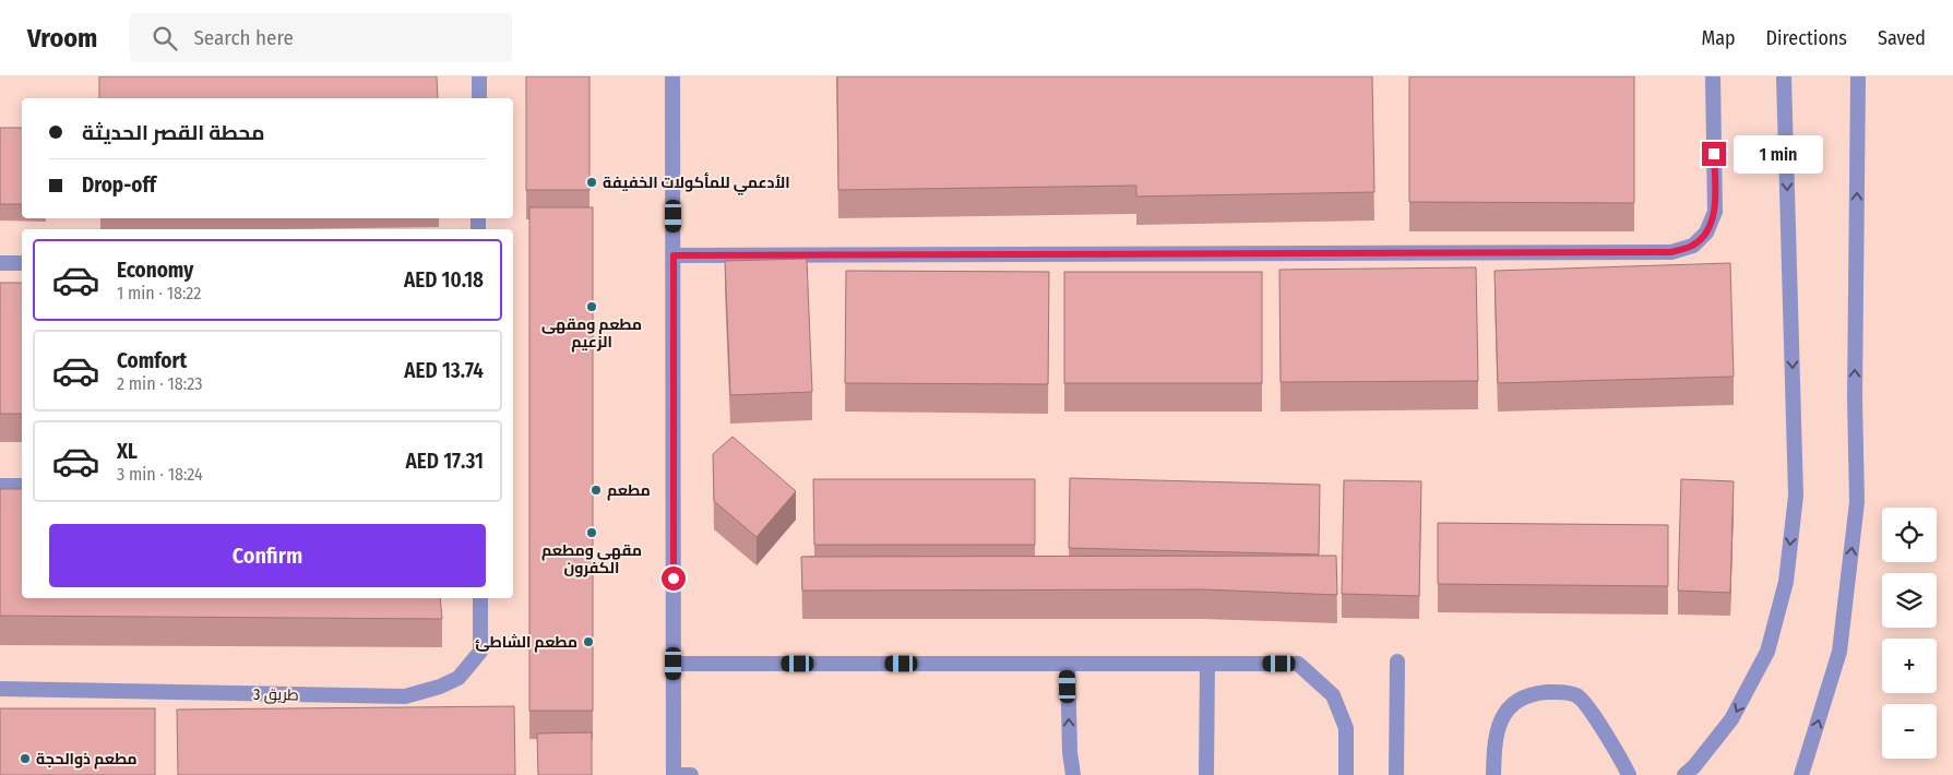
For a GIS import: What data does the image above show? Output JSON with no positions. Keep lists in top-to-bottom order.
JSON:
{
  "streets": {
    "street": ["طريق 3"]
  },
  "places": [
    "الأدعمي للمأكولات الخفيفة",
    "مطعم ومقهى الزعيم",
    "مطعم",
    "مقهى ومطعم الكفرون",
    "مطعم الشاطئ",
    "مطعم ذوالحجة"
  ],
  "page": {
    "header": "Vroom",
    "search": "Search here",
    "nav": ["Map", "Directions", "Saved"],
    "banner": ["محطة القصر الحديثة", "Drop-off"],
    "bubble": "1 min",
    "list": [
      {
        "name": "Economy",
        "note": "1 min · 18:22",
        "value": "AED 10.18"
      },
      {
        "name": "Comfort",
        "note": "2 min · 18:23",
        "value": "AED 13.74"
      },
      {
        "name": "XL",
        "note": "3 min · 18:24",
        "value": "AED 17.31"
      }
    ],
    "map_buttons": ["+", "−"],
    "buttons": "Confirm"
  }
}
